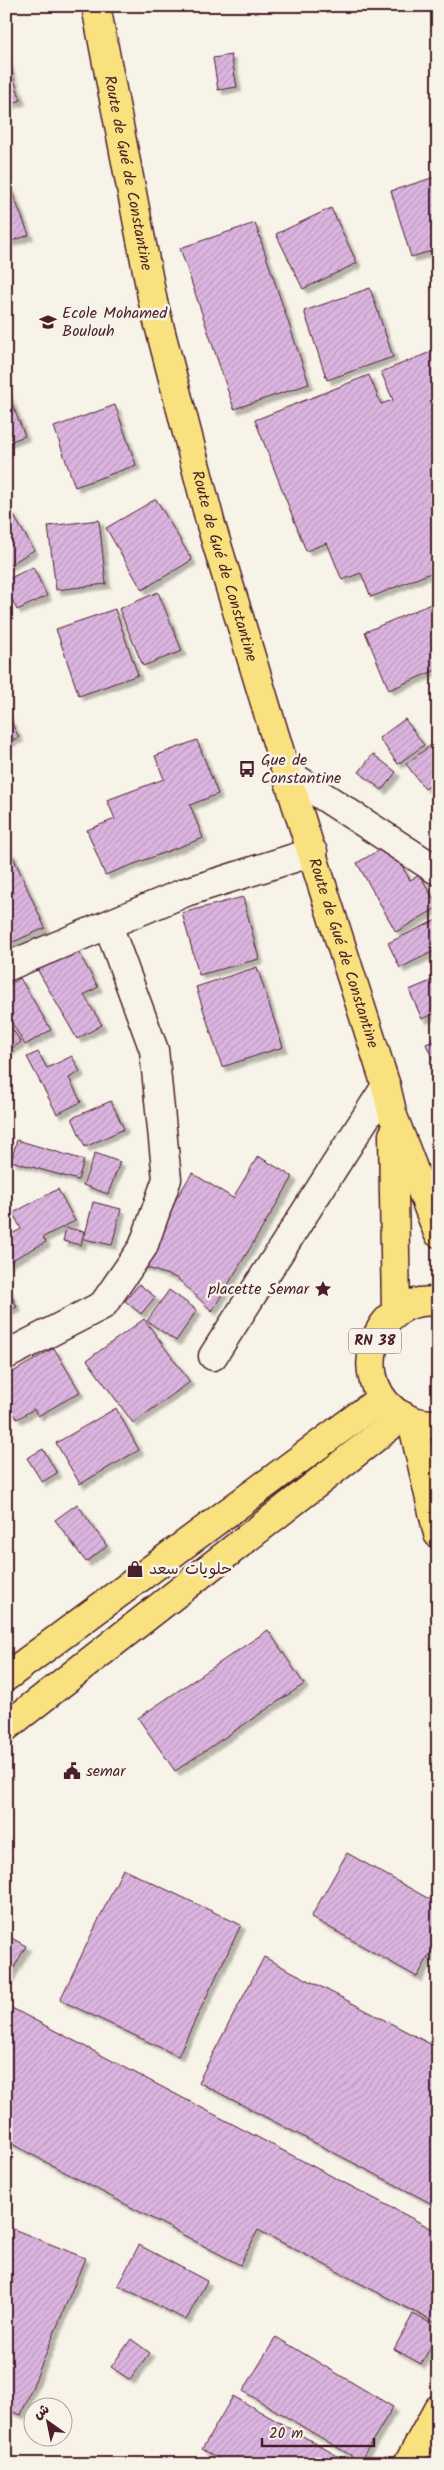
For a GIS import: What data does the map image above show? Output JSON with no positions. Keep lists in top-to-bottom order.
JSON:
{
  "streets": {
    "main road": ["Route de Gué de Constantine", "RN 38"]
  },
  "crossings": [
    ["Route de Gué de Constantine", "RN 38"]
  ],
  "places": {
    "school or university": ["Ecole Mohamed Boulouh"],
    "bus stop": ["Gue de Constantine"],
    "place": ["placette Semar"],
    "shop": ["حلويات سعد"],
    "public building": ["semar"]
  },
  "scale_bar": "20 m",
  "north": "top left"
}
